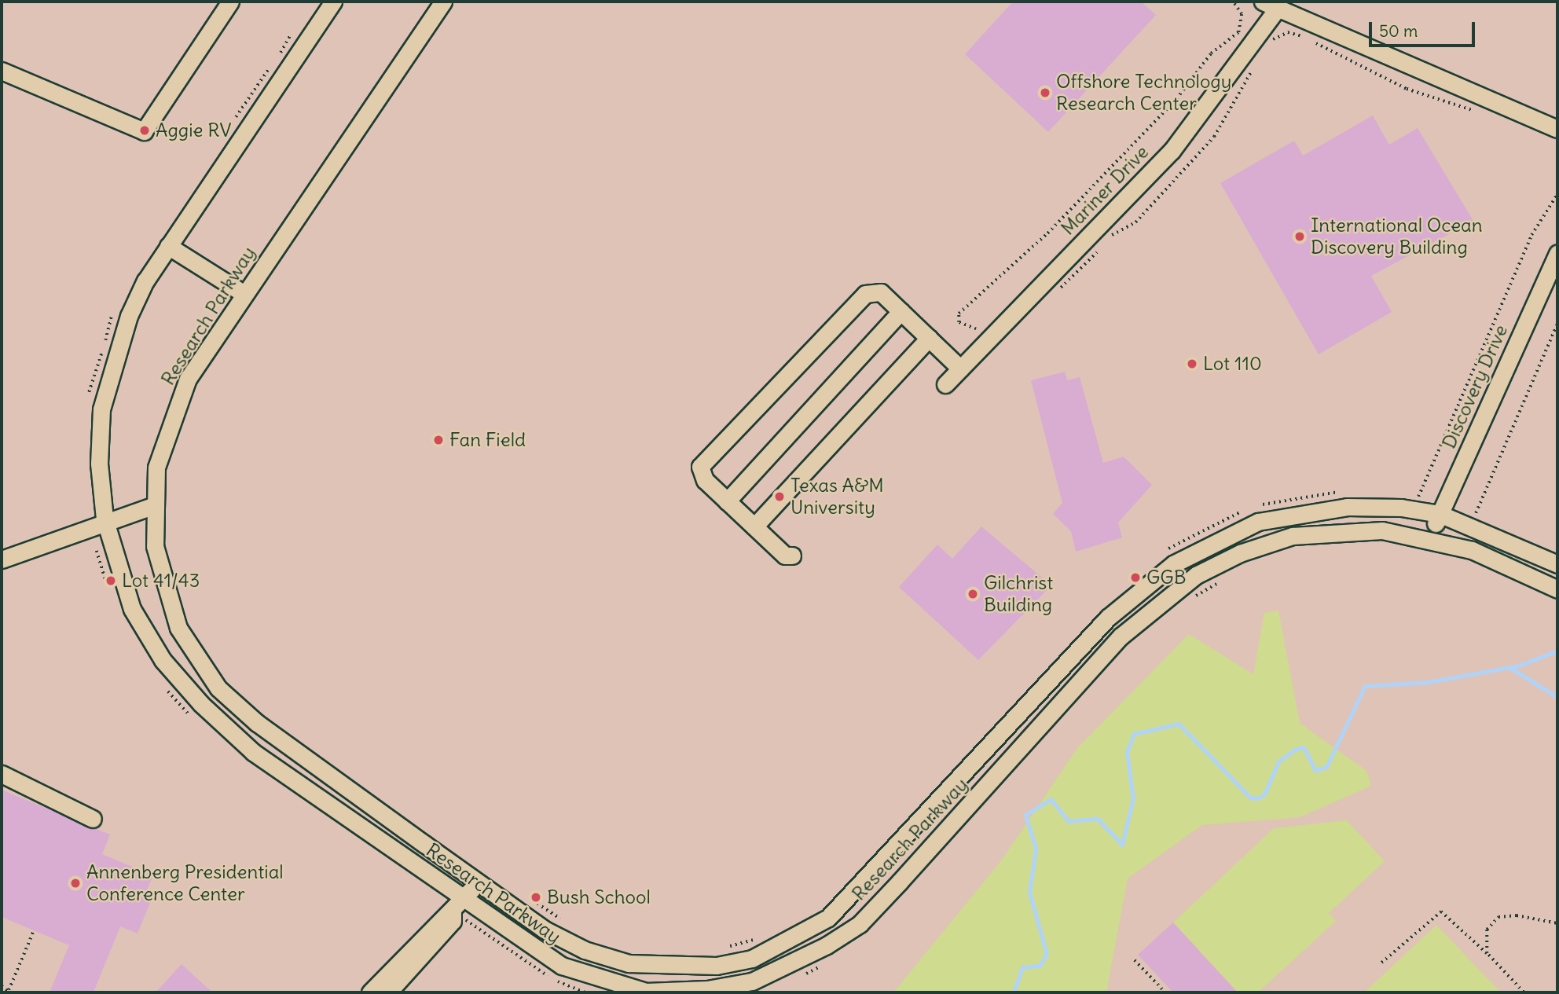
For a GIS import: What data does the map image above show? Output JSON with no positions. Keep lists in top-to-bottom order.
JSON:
{
  "streets": {
    "street": ["Mariner Drive", "Research Parkway", "Discovery Drive"]
  },
  "crossings": [
    ["Research Parkway", "Discovery Drive"]
  ],
  "places": [
    "Offshore Technology Research Center",
    "Aggie RV",
    "International Ocean Discovery Building",
    "Lot 110",
    "Fan Field",
    "Texas A&M University",
    "GGB",
    "Lot 41/43",
    "Gilchrist Building",
    "Annenberg Presidential Conference Center",
    "Bush School"
  ],
  "scale_bar": "50 m"
}
